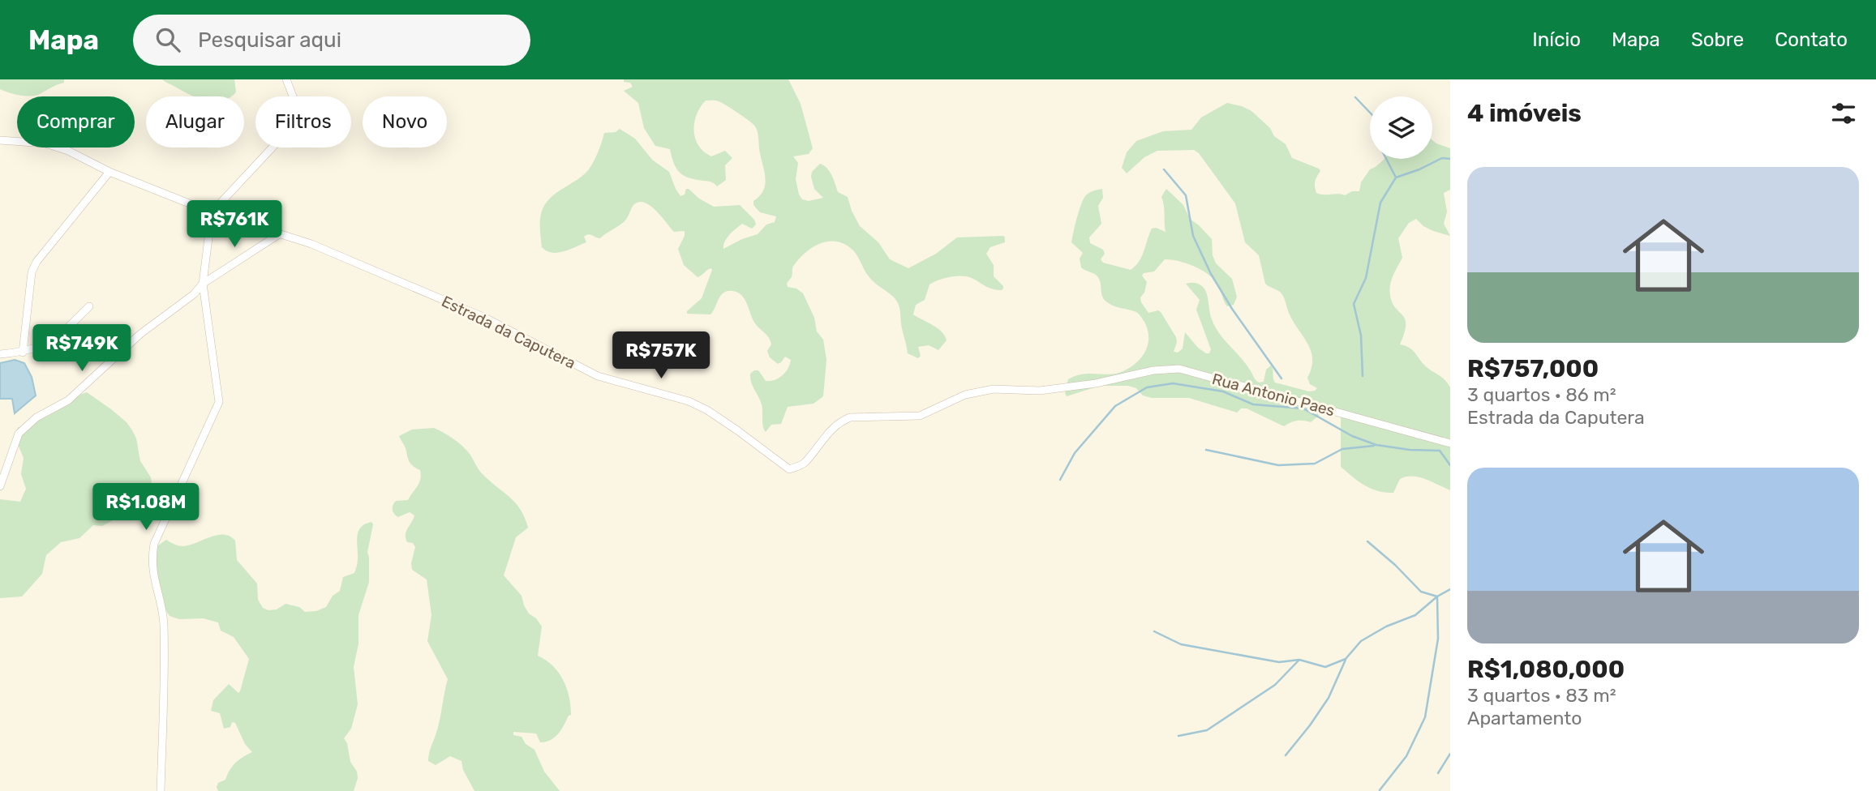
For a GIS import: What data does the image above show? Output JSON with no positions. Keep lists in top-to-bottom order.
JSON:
{
  "streets": {
    "street": ["Estrada da Caputera", "Rua Antonio Paes"]
  },
  "crossings": [
    ["Estrada da Caputera", "Rua Antonio Paes"]
  ],
  "page": {
    "header": "Mapa",
    "search": "Pesquisar aqui",
    "nav": [
      "Início",
      "Mapa",
      "Sobre",
      "Contato"
    ],
    "heading": "4 imóveis",
    "chip": [
      "Comprar",
      "Alugar",
      "Filtros",
      "Novo"
    ],
    "list": [
      {
        "name": "R$757,000",
        "note": "3 quartos · 86 m² · Estrada da Caputera"
      },
      {
        "name": "R$1,080,000",
        "note": "3 quartos · 83 m² · Apartamento"
      }
    ],
    "price": [
      "R$761K",
      "R$749K",
      "R$757K",
      "R$1.08M"
    ]
  }
}
